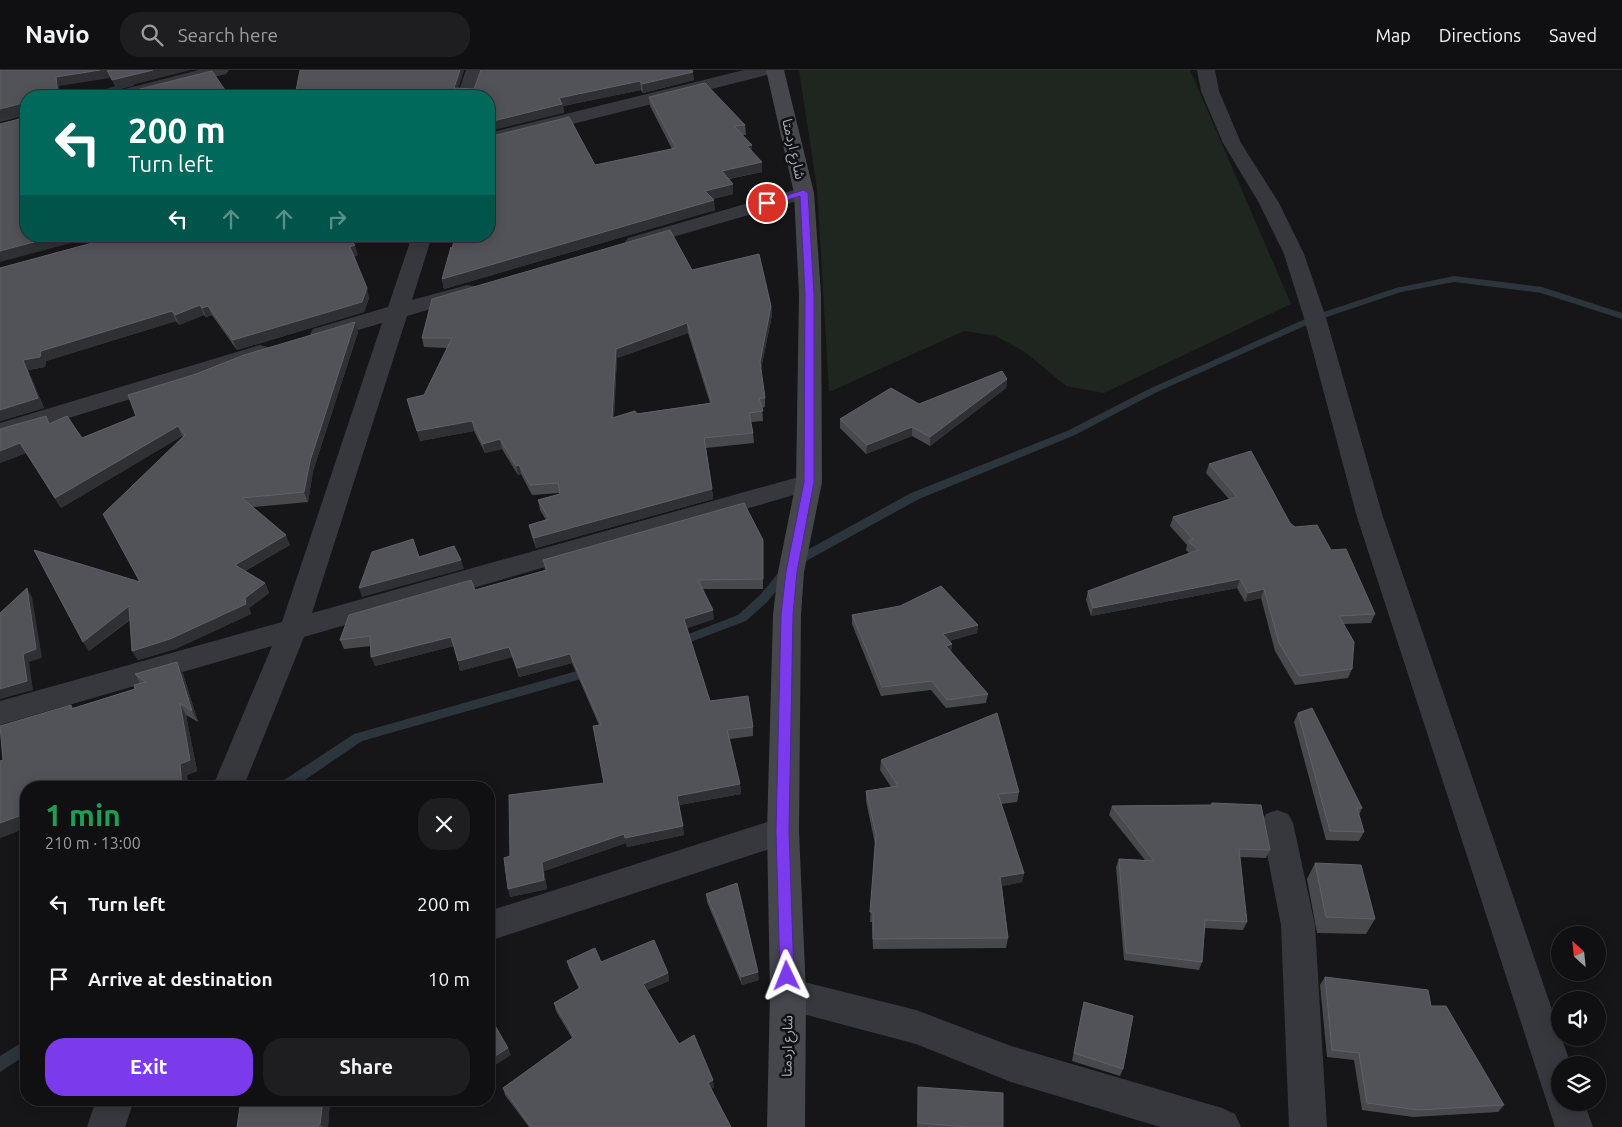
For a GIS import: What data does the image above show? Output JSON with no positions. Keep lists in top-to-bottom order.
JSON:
{
  "streets": {
    "main road": ["شارع اردمتا"]
  },
  "north": "top left",
  "page": {
    "header": "Navio",
    "search": "Search here",
    "nav": ["Map", "Directions", "Saved"],
    "turn": ["200 m", "Turn left"],
    "heading": ["1 min", "210 m · 13:00"],
    "list": [
      {
        "name": "Turn left",
        "value": "200 m"
      },
      {
        "name": "Arrive at destination",
        "value": "10 m"
      }
    ],
    "buttons": ["Exit", "Share"]
  }
}
